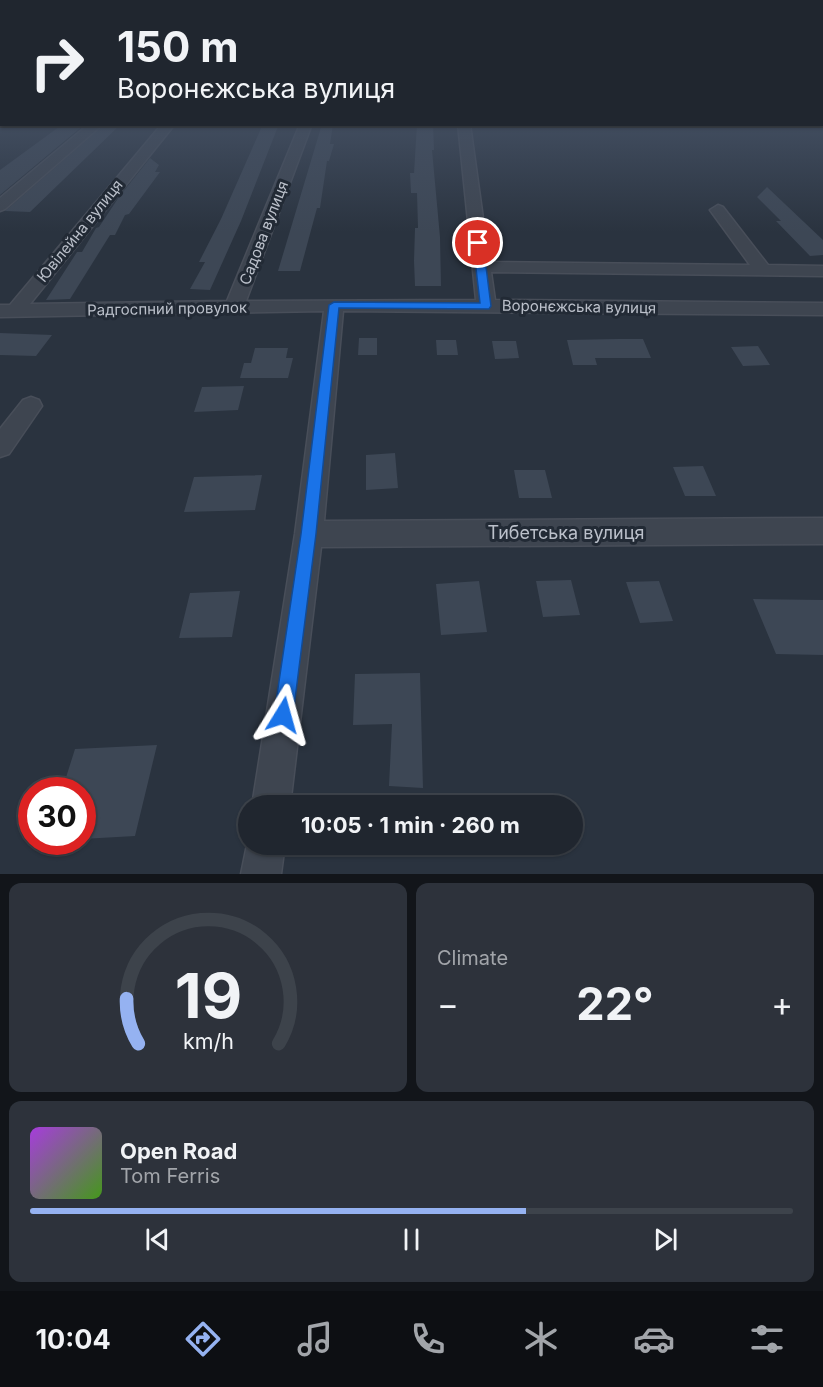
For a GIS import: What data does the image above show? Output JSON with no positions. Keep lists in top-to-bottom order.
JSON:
{
  "streets": {
    "street": [
      "Ювілейна вулиця",
      "Садова вулиця",
      "Воронєжська вулиця",
      "Радгоспний провулок",
      "Тибетська вулиця"
    ]
  },
  "crossings": [
    ["Ювілейна вулиця", "Радгоспний провулок"],
    ["Садова вулиця", "Радгоспний провулок"],
    ["Воронєжська вулиця", "Радгоспний провулок"]
  ],
  "page": {
    "turn": ["150 m", "Воронєжська вулиця"],
    "limit": "30",
    "trip": "10:05 · 1 min · 260 m",
    "tile": "Climate",
    "heat": ["−", "22°", "+"],
    "song": ["Open Road", "Tom Ferris"],
    "tabs": "10:04",
    "gauge": ["19", "km/h"]
  }
}
